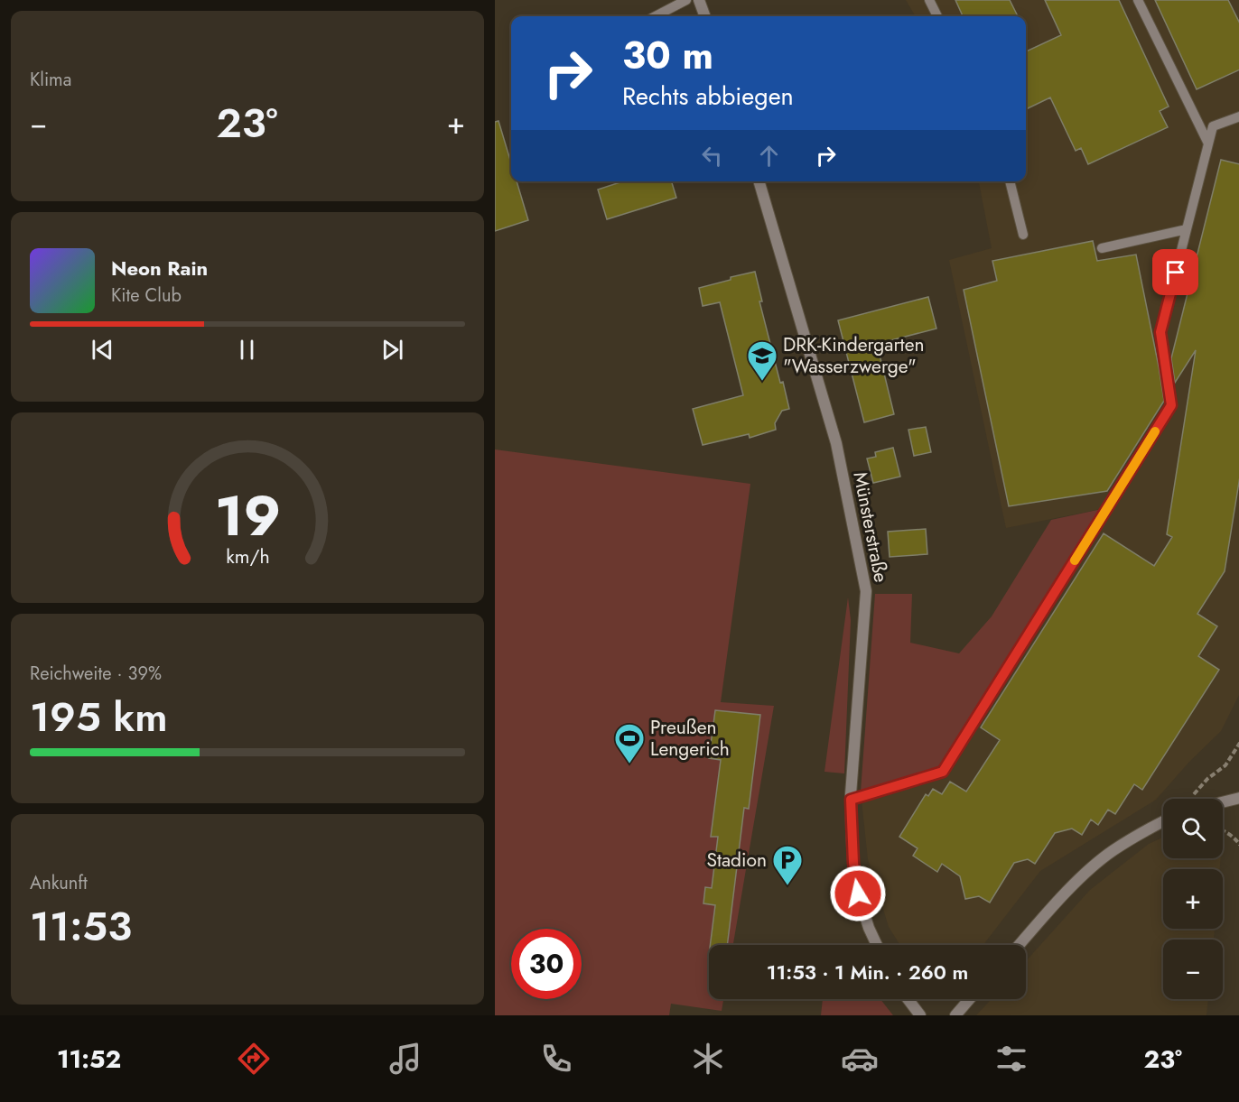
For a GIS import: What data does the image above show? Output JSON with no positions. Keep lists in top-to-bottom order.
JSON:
{
  "streets": {
    "street": ["Münsterstraße"]
  },
  "places": {
    "school or university": ["DRK-Kindergarten \"Wasserzwerge\""],
    "sports": ["Preußen Lengerich"],
    "parking": ["Stadion"]
  },
  "page": {
    "tile": [
      "Klima",
      ["Reichweite · 39%", "195 km"],
      ["Ankunft", "11:53"]
    ],
    "turn": ["30 m", "Rechts abbiegen"],
    "heat": ["−", "23°", "+"],
    "song": ["Neon Rain", "Kite Club"],
    "map_buttons": ["+", "−"],
    "limit": "30",
    "trip": "11:53 · 1 Min. · 260 m",
    "tabs": ["11:52", "23°"],
    "gauge": ["19", "km/h"]
  }
}
